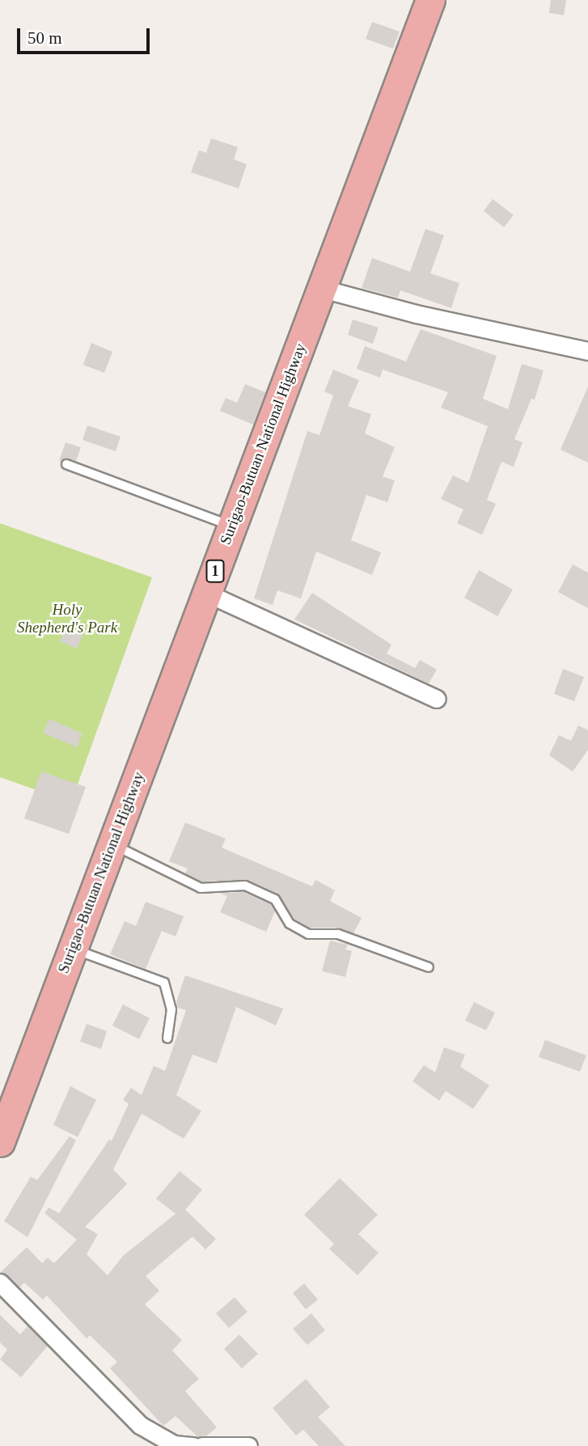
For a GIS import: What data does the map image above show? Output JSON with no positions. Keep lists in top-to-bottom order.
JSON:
{
  "streets": {
    "highway": ["Surigao-Butuan National Highway", "1"]
  },
  "parks": ["Holy Shepherd's Park"],
  "scale_bar": "50 m"
}
